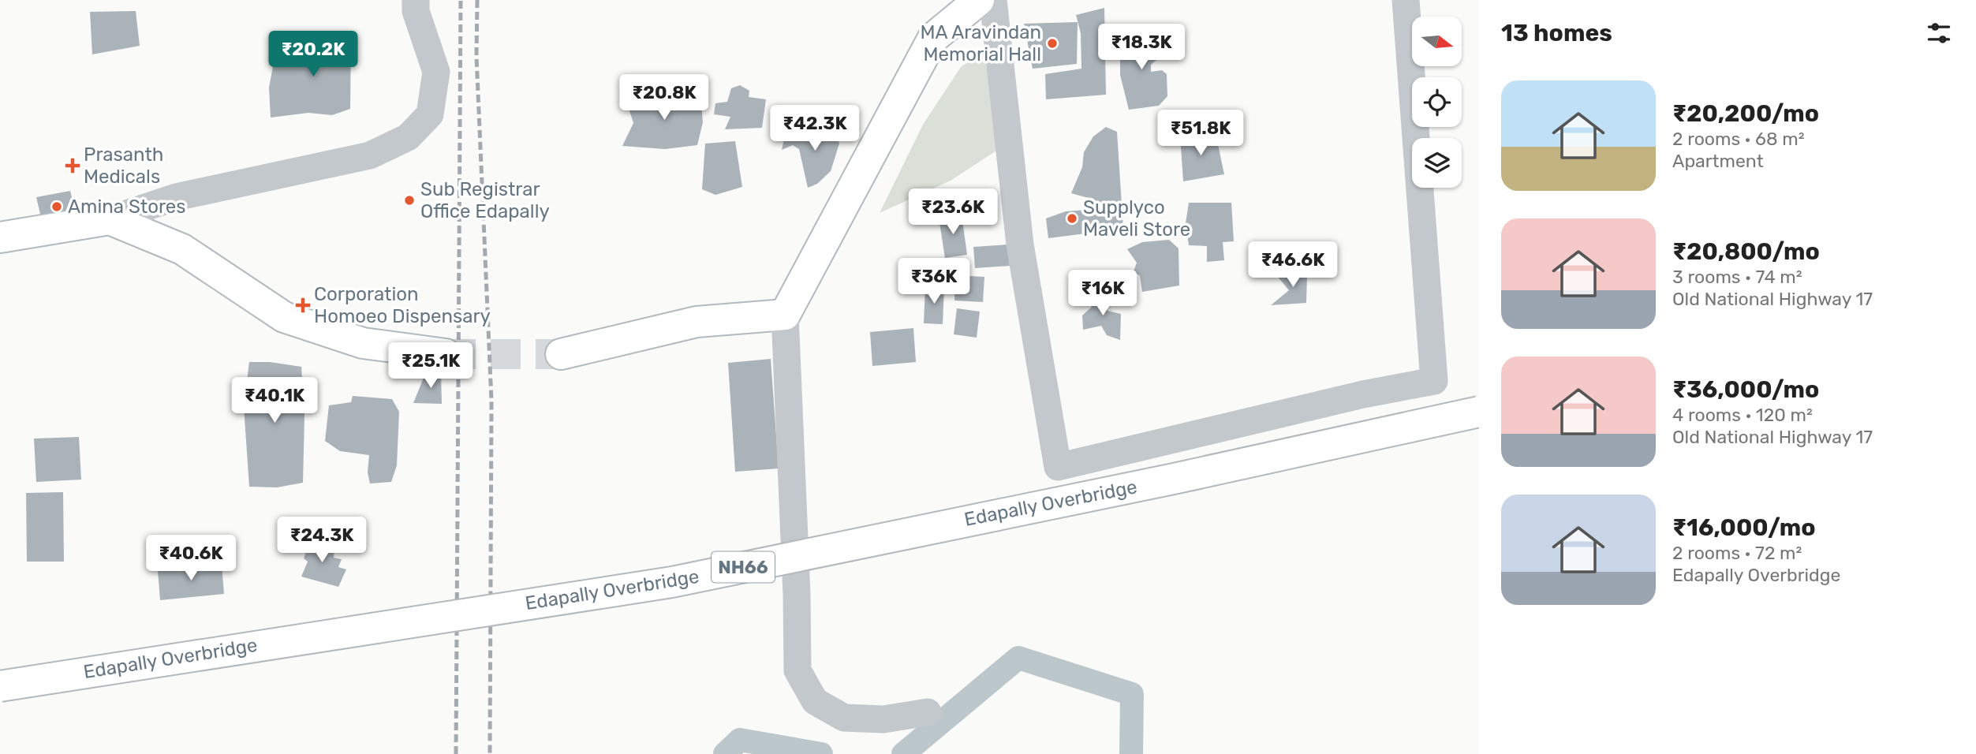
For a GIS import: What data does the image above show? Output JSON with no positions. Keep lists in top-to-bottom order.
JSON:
{
  "streets": {
    "main road": ["Edapally Overbridge", "NH66"]
  },
  "places": {
    "other": [
      "MA Aravindan Memorial Hall",
      "Sub Registrar Office Edapally",
      "Amina Stores",
      "Supplyco Maveli Store"
    ],
    "health": ["Prasanth Medicals", "Corporation Homoeo Dispensary"]
  },
  "north": "right",
  "page": {
    "heading": "13 homes",
    "price": [
      "₹18.3K",
      "₹20.2K",
      "₹20.8K",
      "₹42.3K",
      "₹51.8K",
      "₹23.6K",
      "₹46.6K",
      "₹36K",
      "₹16K",
      "₹25.1K",
      "₹40.1K",
      "₹24.3K",
      "₹40.6K"
    ],
    "list": [
      {
        "name": "₹20,200/mo",
        "note": "2 rooms · 68 m² · Apartment"
      },
      {
        "name": "₹20,800/mo",
        "note": "3 rooms · 74 m² · Old National Highway 17"
      },
      {
        "name": "₹36,000/mo",
        "note": "4 rooms · 120 m² · Old National Highway 17"
      },
      {
        "name": "₹16,000/mo",
        "note": "2 rooms · 72 m² · Edapally Overbridge"
      }
    ]
  }
}
